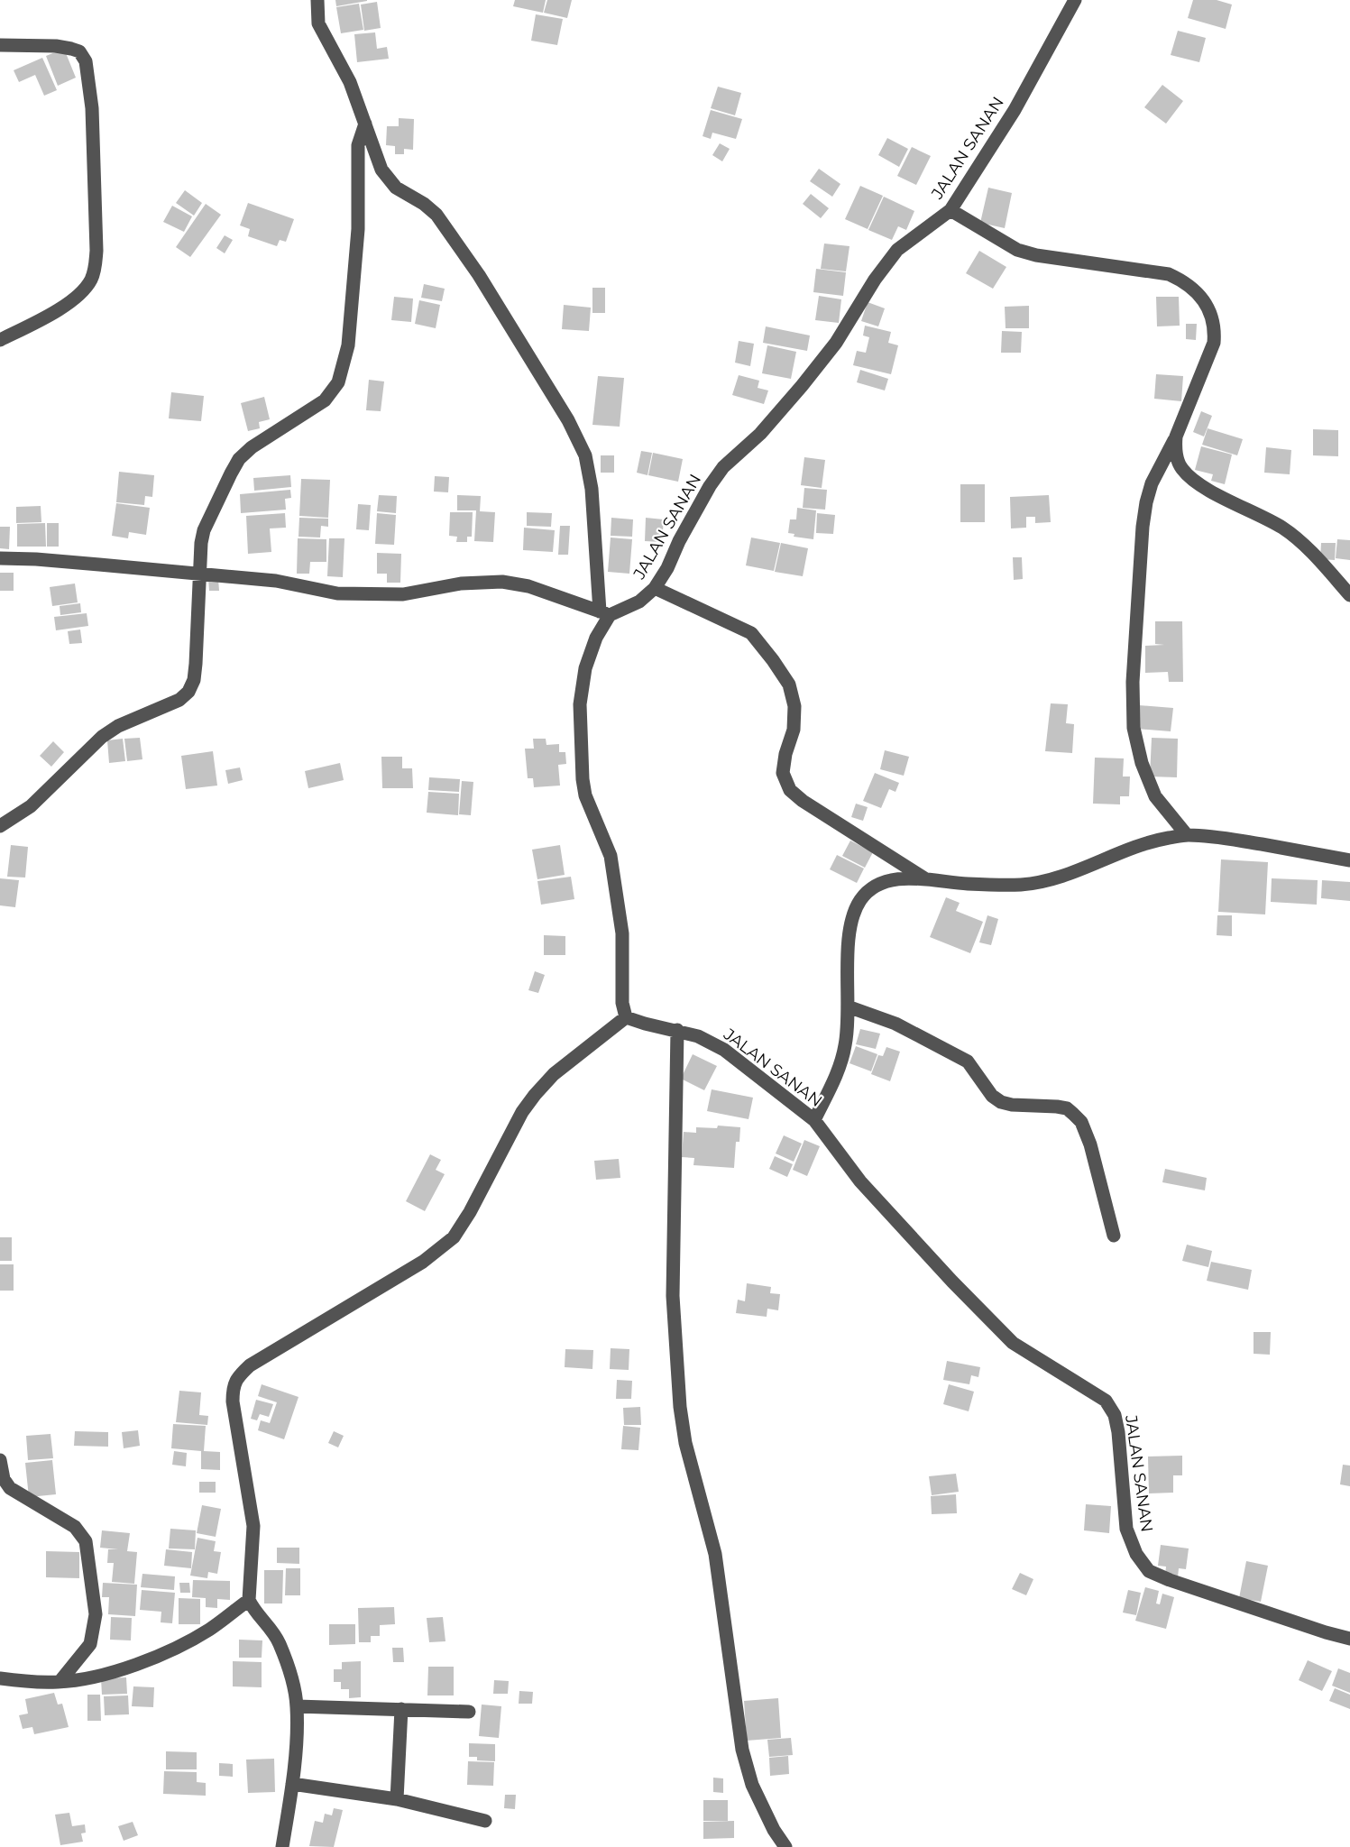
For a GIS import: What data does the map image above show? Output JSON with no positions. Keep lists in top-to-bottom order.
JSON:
{
  "streets": {
    "street": ["JALAN SANAN"]
  }
}
